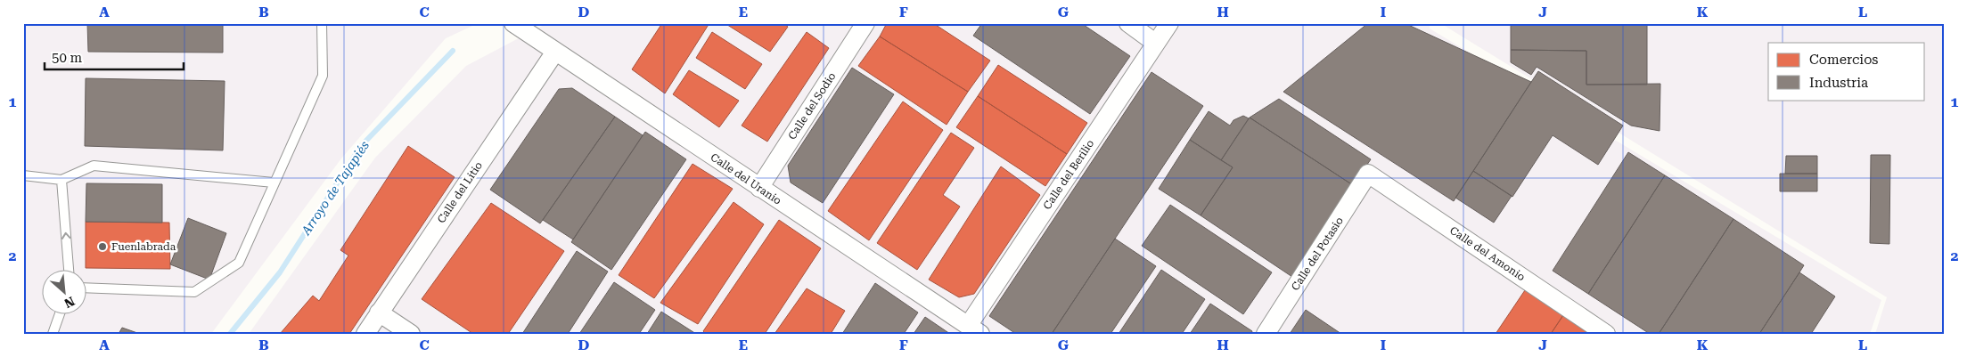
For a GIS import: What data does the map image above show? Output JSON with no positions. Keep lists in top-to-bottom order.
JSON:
{
  "streets": {
    "street": [
      "Calle del Sodio",
      "Calle del Berilio",
      "Calle del Uranio",
      "Calle del Litio",
      "Calle del Potasio",
      "Calle del Amonio"
    ]
  },
  "crossings": [
    ["Calle del Sodio", "Calle del Uranio"],
    ["Calle del Berilio", "Calle del Uranio"],
    ["Calle del Uranio", "Calle del Litio"],
    ["Calle del Potasio", "Calle del Amonio"]
  ],
  "water": ["Arroyo de Tajapiés"],
  "places": ["Fuenlabrada"],
  "legend": ["Comercios", "Industria"],
  "scale_bar": "50 m",
  "north": "bottom right",
  "grid": {
    "columns": [
      "A",
      "B",
      "C",
      "D",
      "E",
      "F",
      "G",
      "H",
      "I",
      "J",
      "K",
      "L"
    ],
    "rows": ["1", "2"]
  }
}
